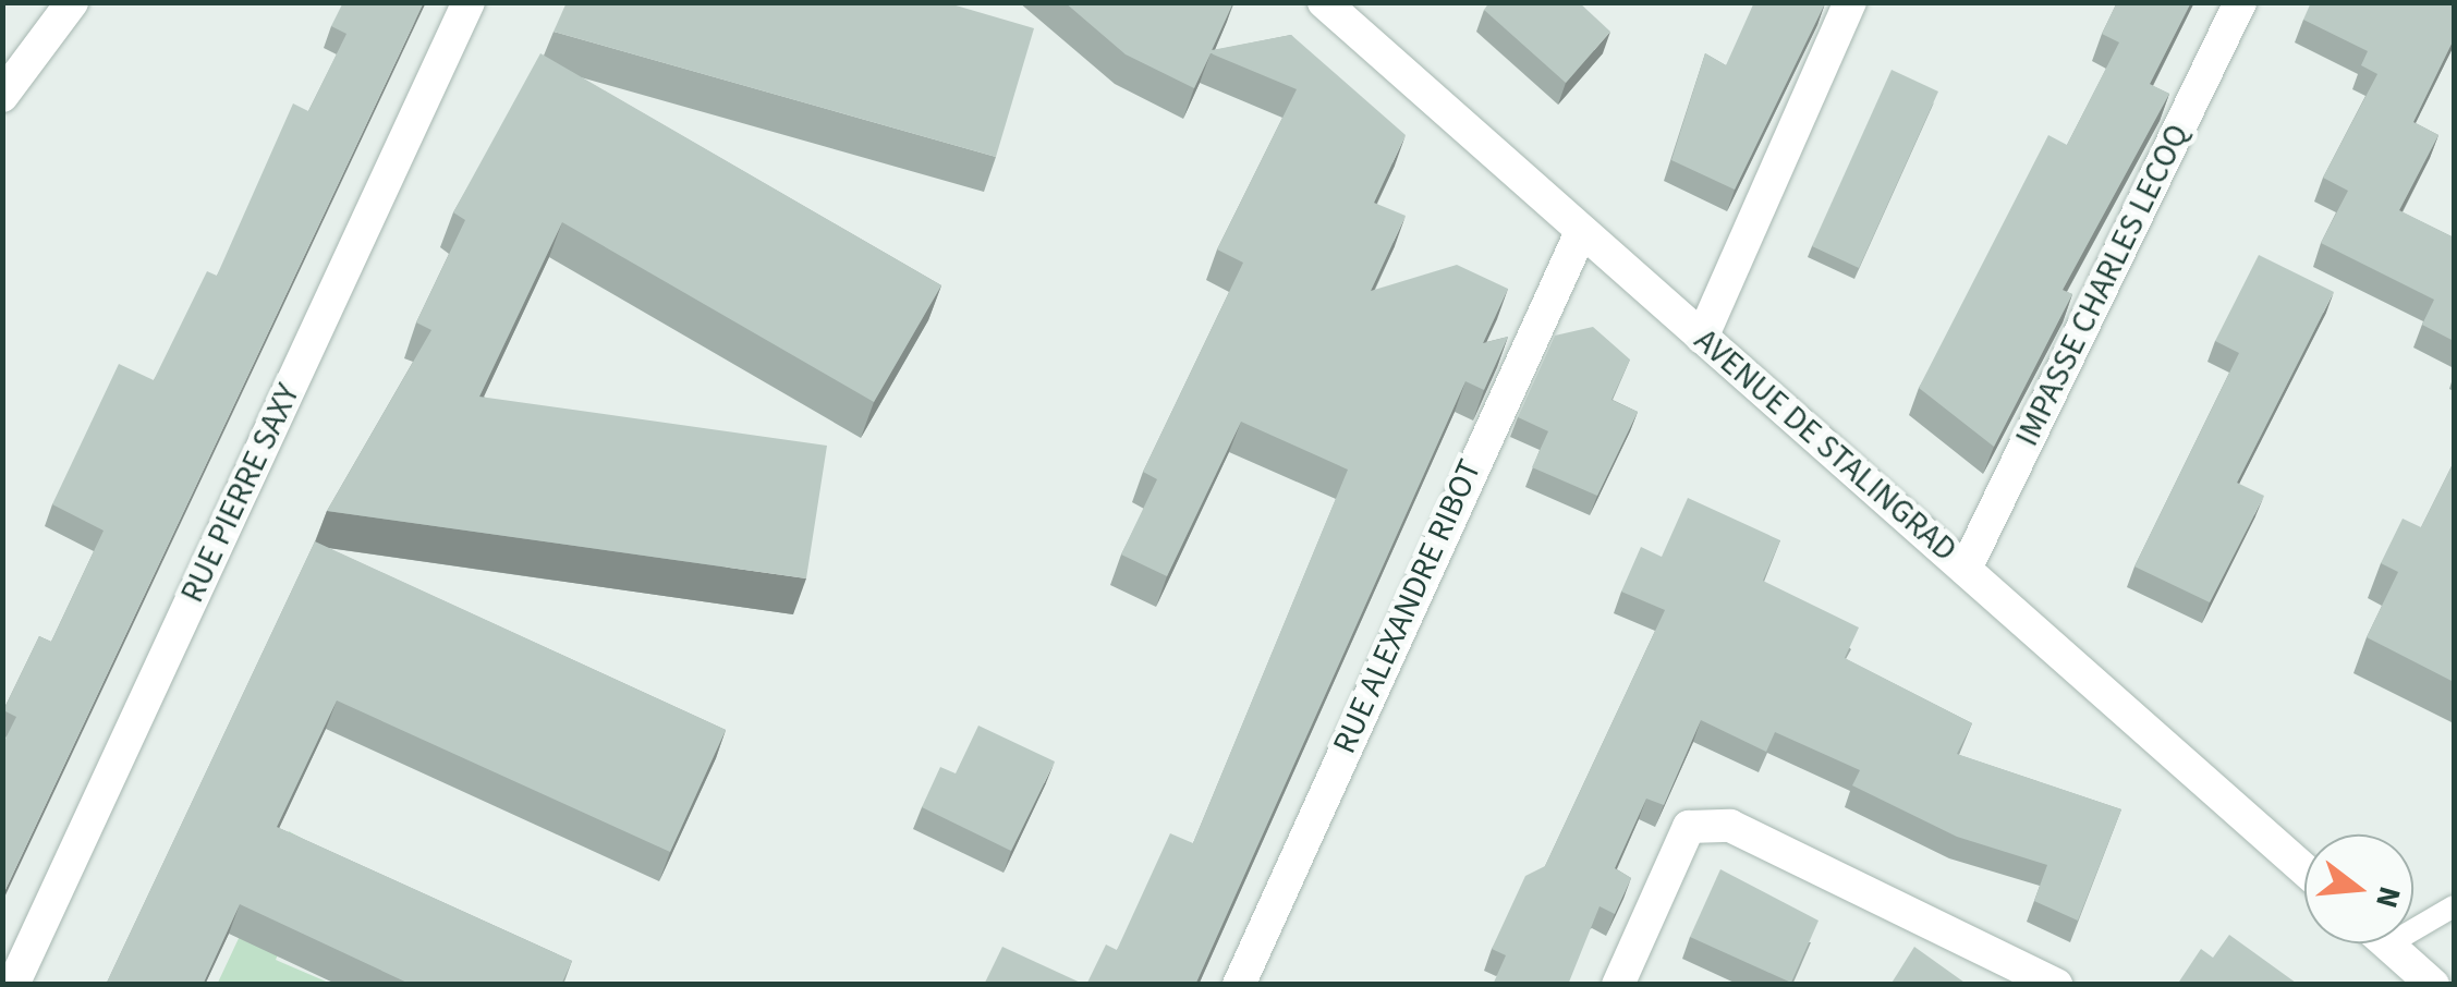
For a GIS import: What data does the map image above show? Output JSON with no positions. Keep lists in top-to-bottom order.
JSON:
{
  "streets": {
    "street": [
      "IMPASSE CHARLES LECOQ",
      "AVENUE DE STALINGRAD",
      "RUE PIERRE SAXY",
      "RUE ALEXANDRE RIBOT"
    ]
  },
  "crossings": [
    ["IMPASSE CHARLES LECOQ", "AVENUE DE STALINGRAD"],
    ["AVENUE DE STALINGRAD", "RUE ALEXANDRE RIBOT"]
  ],
  "north": "right"
}
